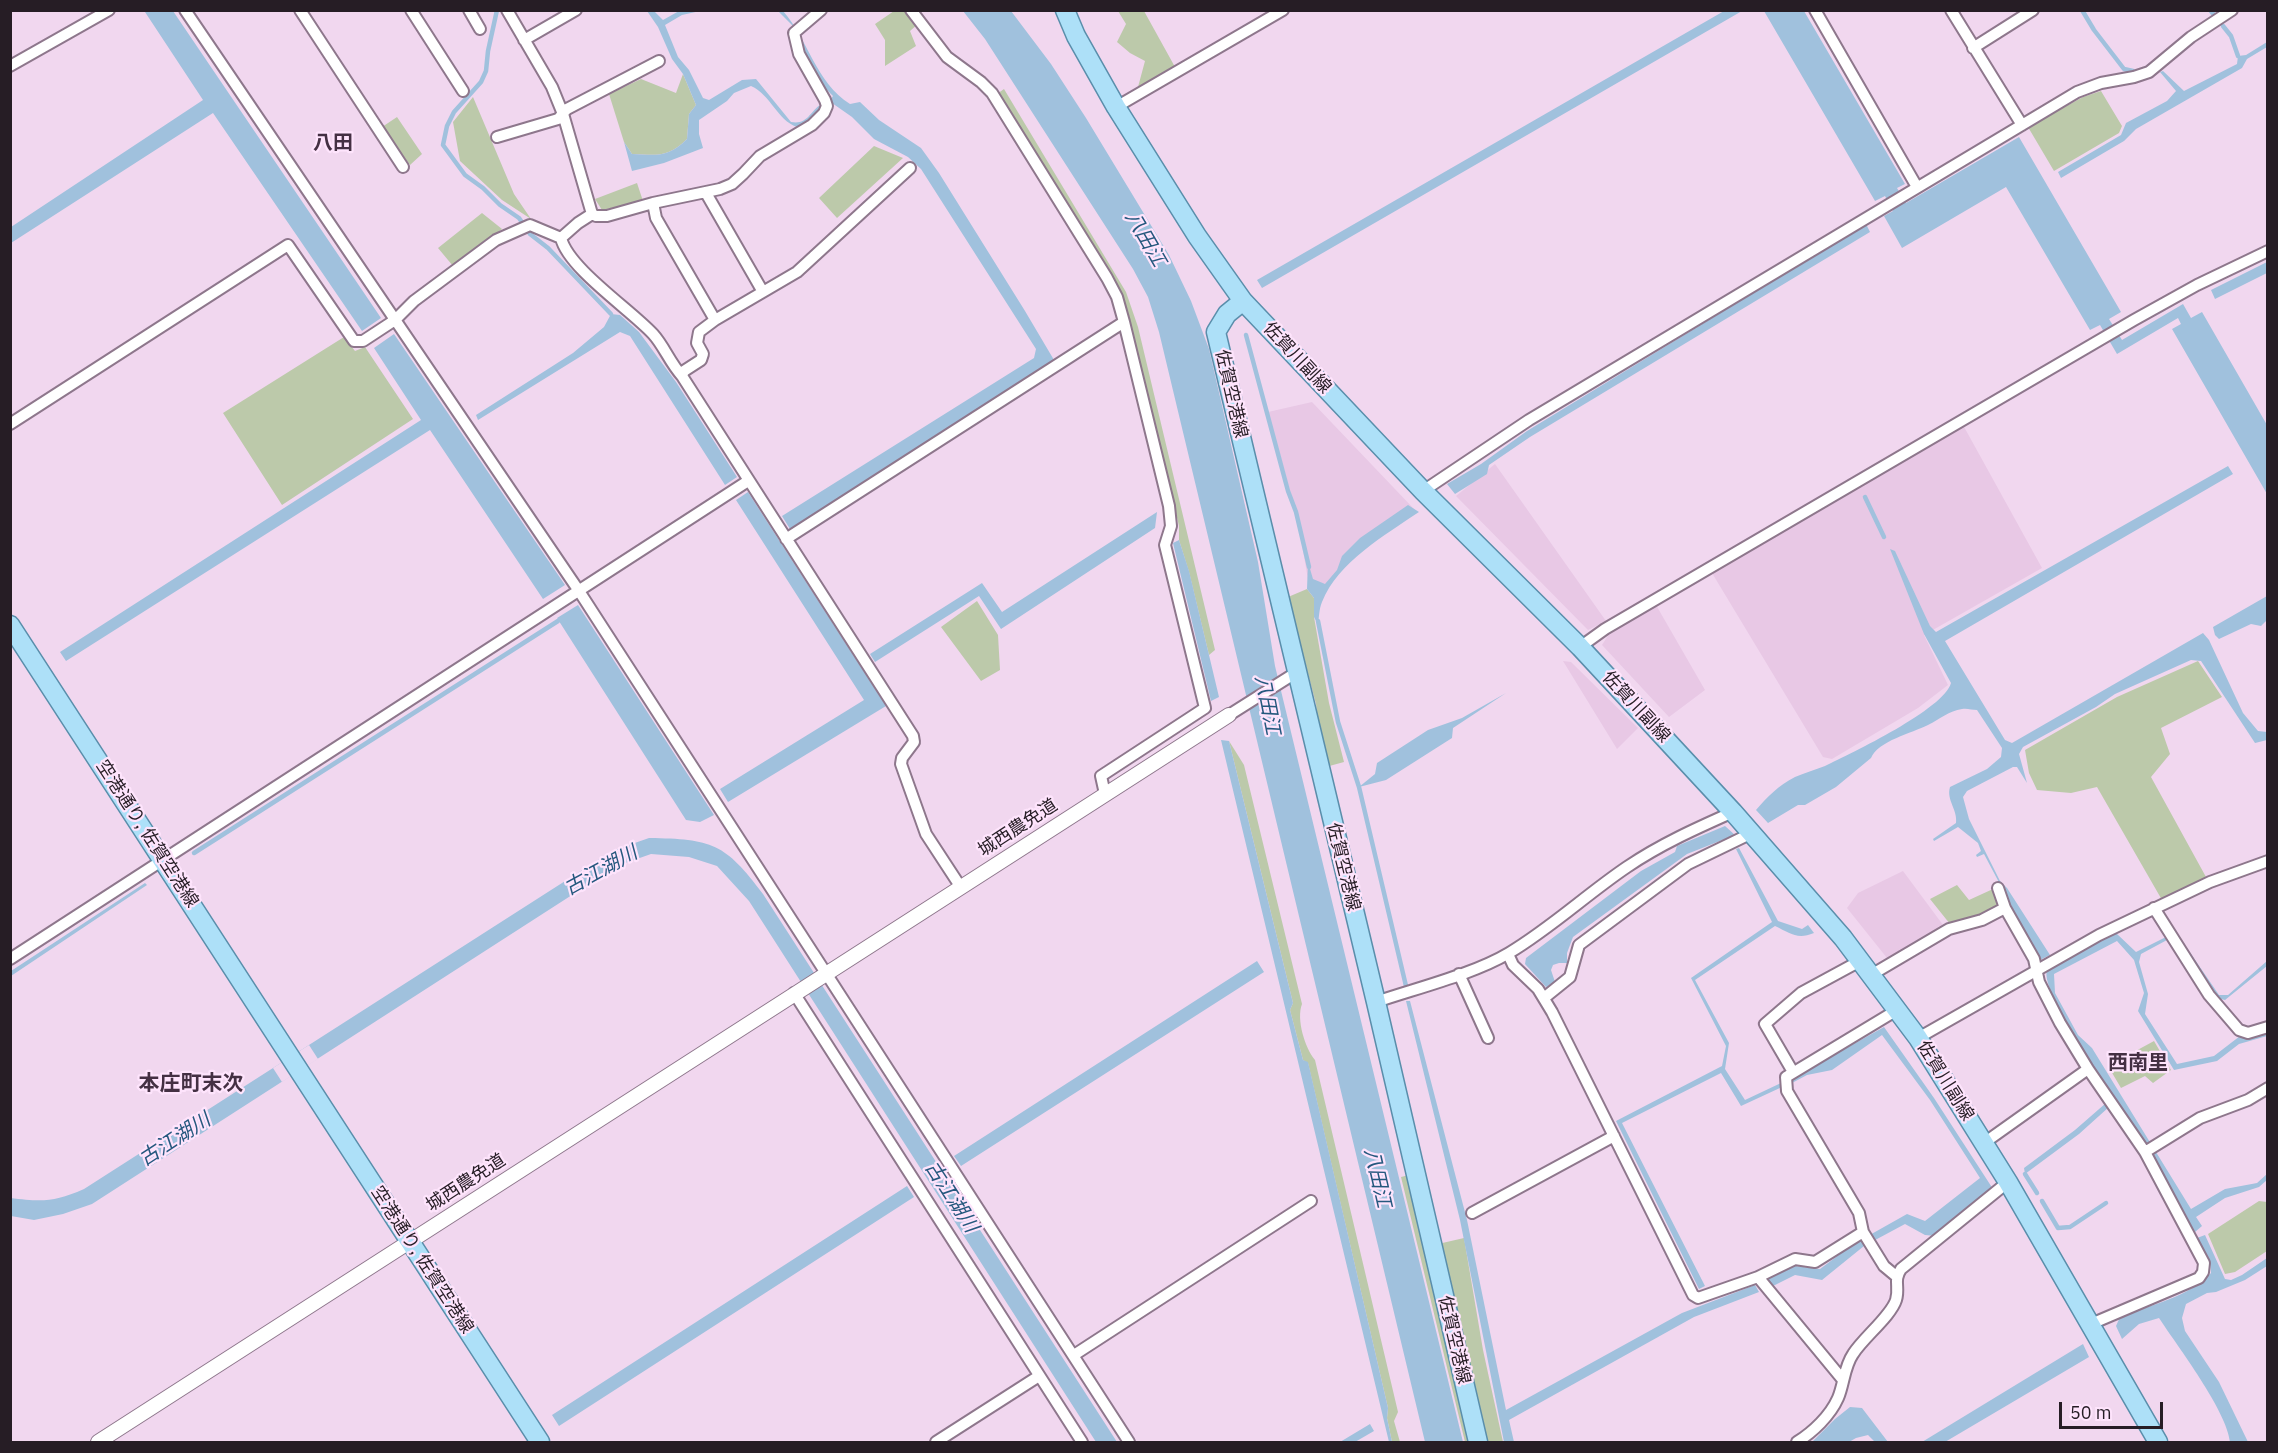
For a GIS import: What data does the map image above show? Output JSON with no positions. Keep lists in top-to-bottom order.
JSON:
{
  "streets": {
    "main road": ["佐賀川副線", "佐賀空港線", "空港通り, 佐賀空港線"],
    "street": ["城西農免道"]
  },
  "crossings": [
    ["佐賀川副線", "佐賀空港線"],
    ["城西農免道", "空港通り, 佐賀空港線"]
  ],
  "districts": ["八田", "西南里", "本庄町末次"],
  "water": ["八田江", "古江湖川"],
  "scale_bar": "50 m"
}
